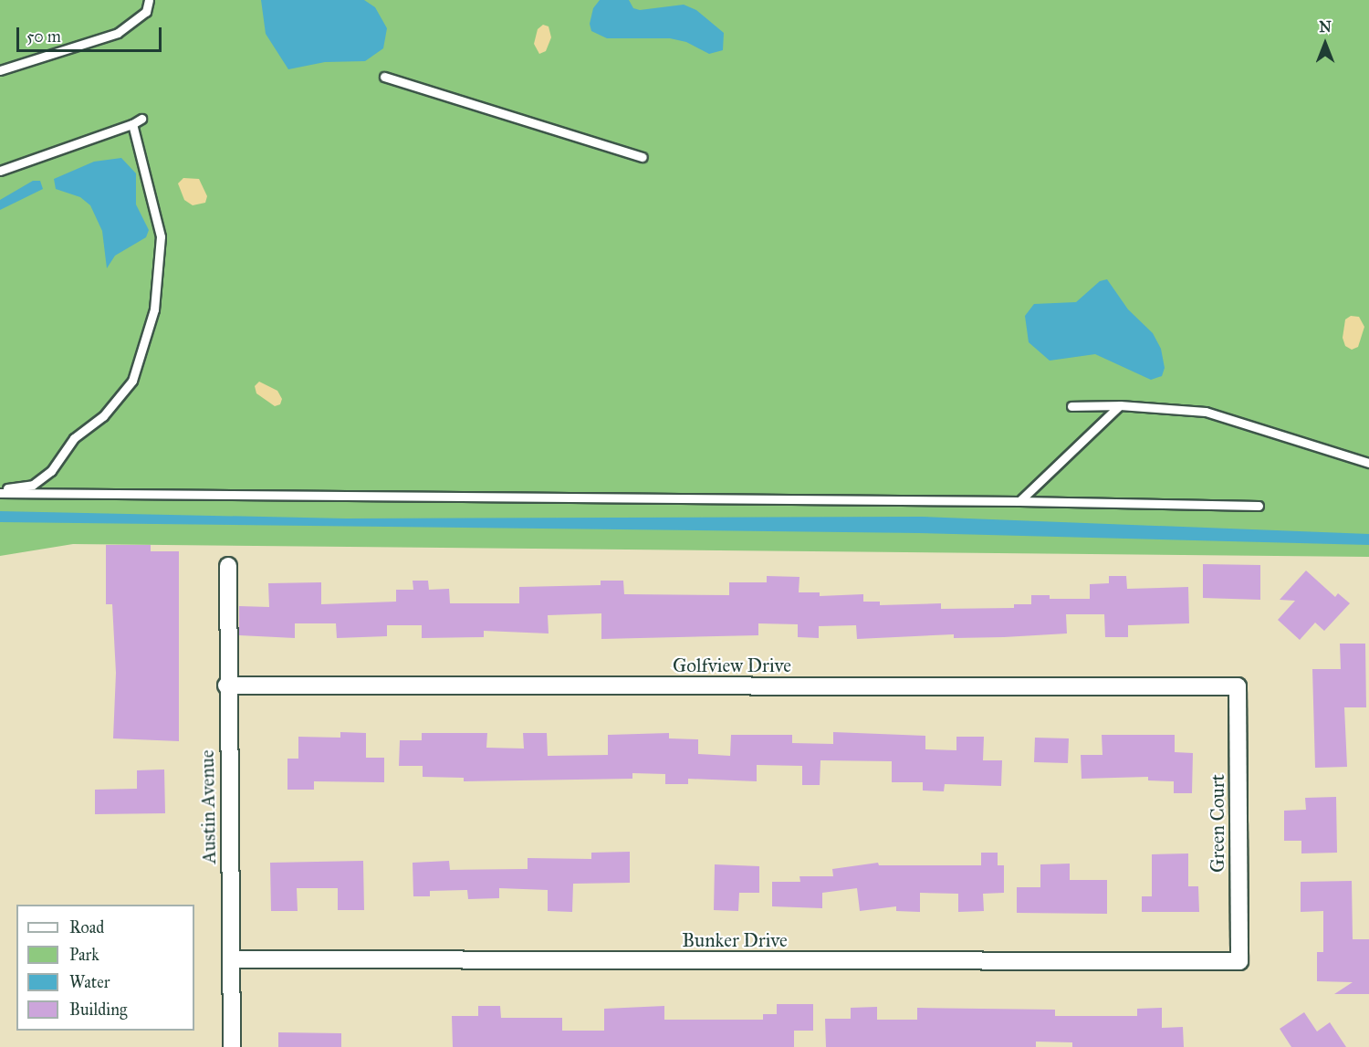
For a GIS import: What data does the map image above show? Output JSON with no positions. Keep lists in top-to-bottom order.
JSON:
{
  "streets": {
    "street": [
      "Golfview Drive",
      "Austin Avenue",
      "Green Court",
      "Bunker Drive"
    ]
  },
  "crossings": [
    ["Golfview Drive", "Austin Avenue"],
    ["Golfview Drive", "Green Court"],
    ["Austin Avenue", "Bunker Drive"],
    ["Green Court", "Bunker Drive"]
  ],
  "legend": [
    "Road",
    "Park",
    "Water",
    "Building"
  ],
  "scale_bar": "50 m",
  "north": "top"
}
